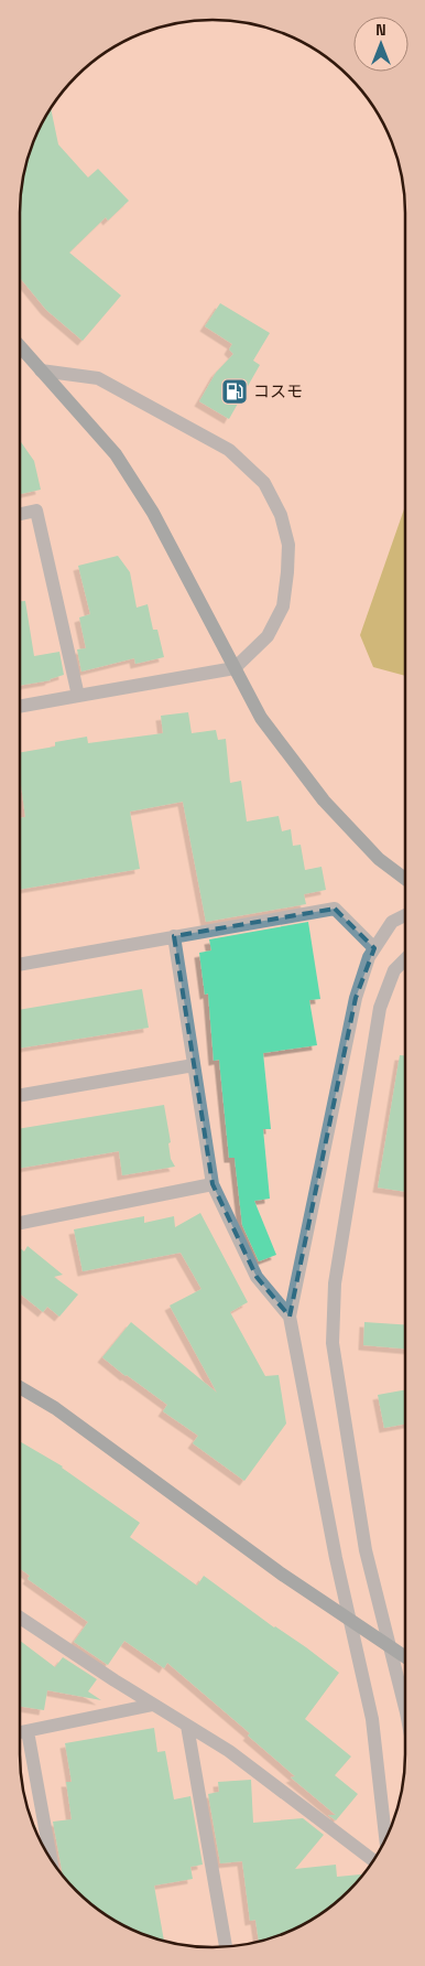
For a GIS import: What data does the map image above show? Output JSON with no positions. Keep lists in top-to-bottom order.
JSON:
{
  "places": {
    "fuel station": ["コスモ"]
  },
  "north": "top"
}
